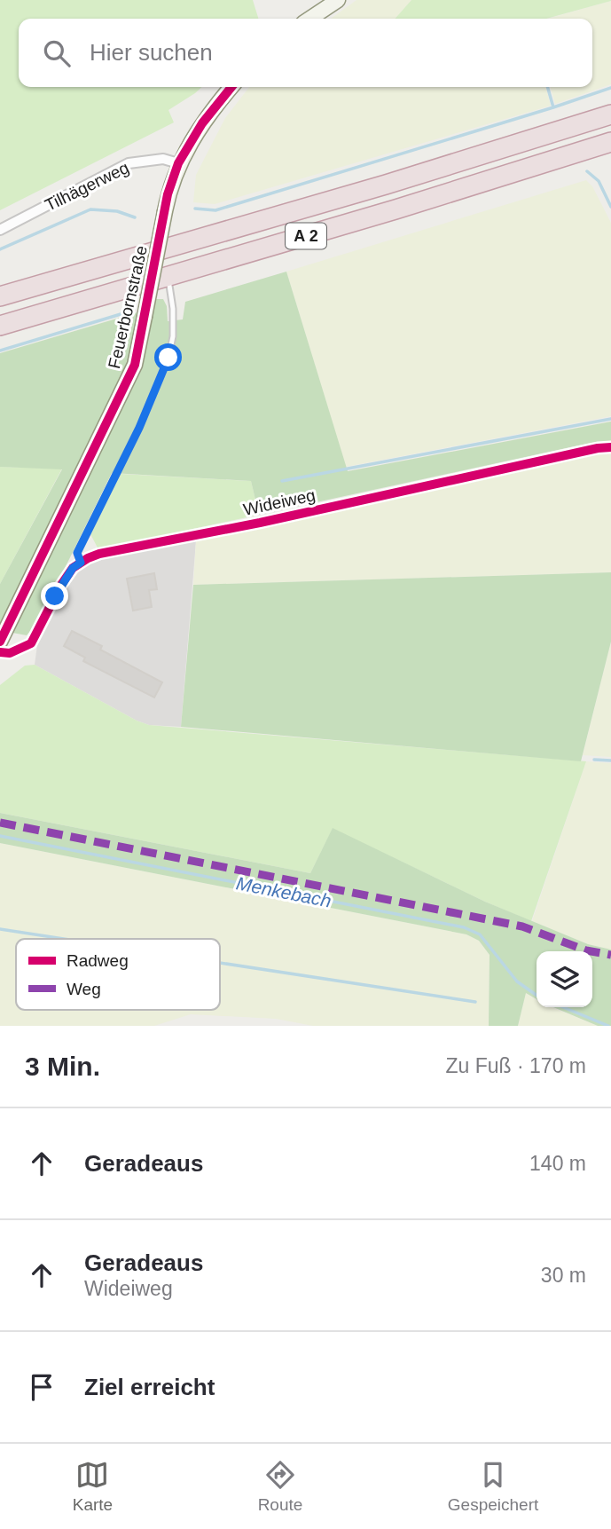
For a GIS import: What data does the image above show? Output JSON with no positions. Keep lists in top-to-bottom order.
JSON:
{
  "streets": {
    "highway": ["A 2"],
    "street": ["Tilhägerweg", "Feuerbornstraße", "Wideiweg"]
  },
  "crossings": [
    ["Tilhägerweg", "Feuerbornstraße"]
  ],
  "water": ["Menkebach"],
  "legend": ["Radweg", "Weg"],
  "page": {
    "search": "Hier suchen",
    "heading": ["3 Min.", "Zu Fuß · 170 m"],
    "list": [
      ["Geradeaus", "140 m"],
      ["Geradeaus", "Wideiweg", "30 m"],
      "Ziel erreicht"
    ],
    "nav": ["Karte", "Route", "Gespeichert"]
  }
}
